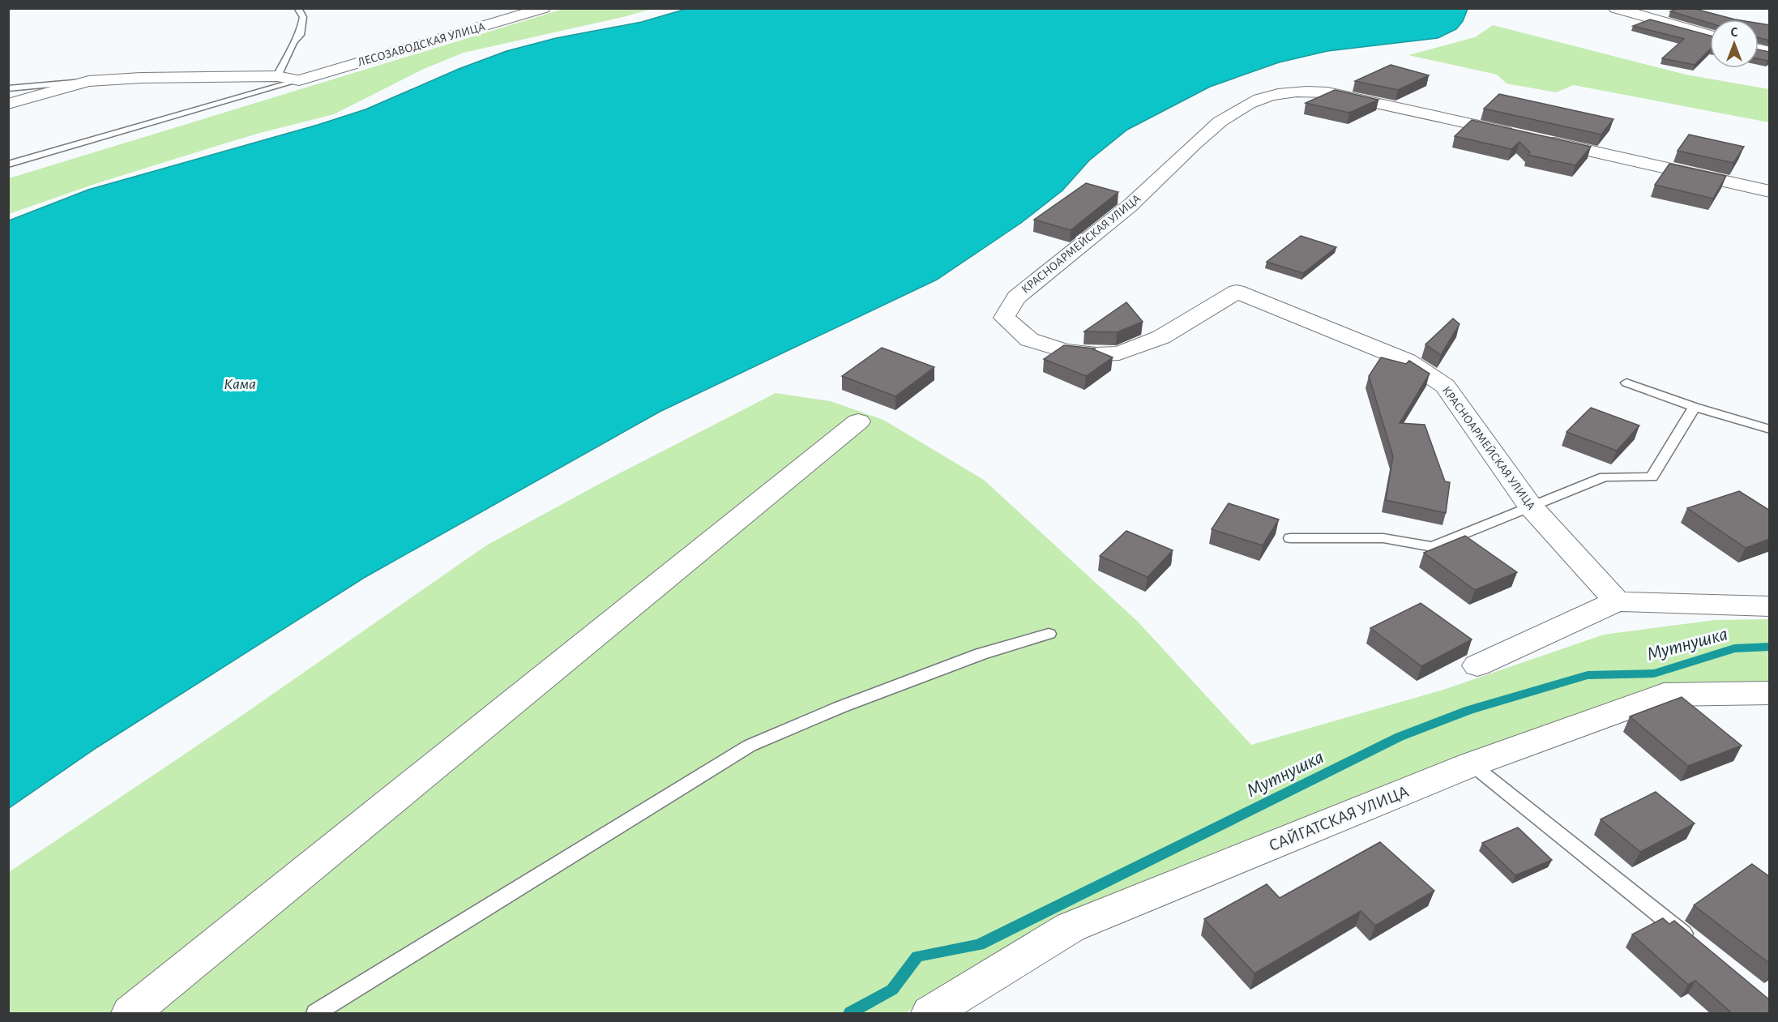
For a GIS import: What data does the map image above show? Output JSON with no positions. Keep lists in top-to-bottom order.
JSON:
{
  "streets": {
    "street": ["ЛЕСОЗАВОДСКАЯ УЛИЦА", "КРАСНОАРМЕЙСКАЯ УЛИЦА", "САЙГАТСКАЯ УЛИЦА"]
  },
  "water": ["Кама", "Мутнушка"],
  "north": "top"
}
